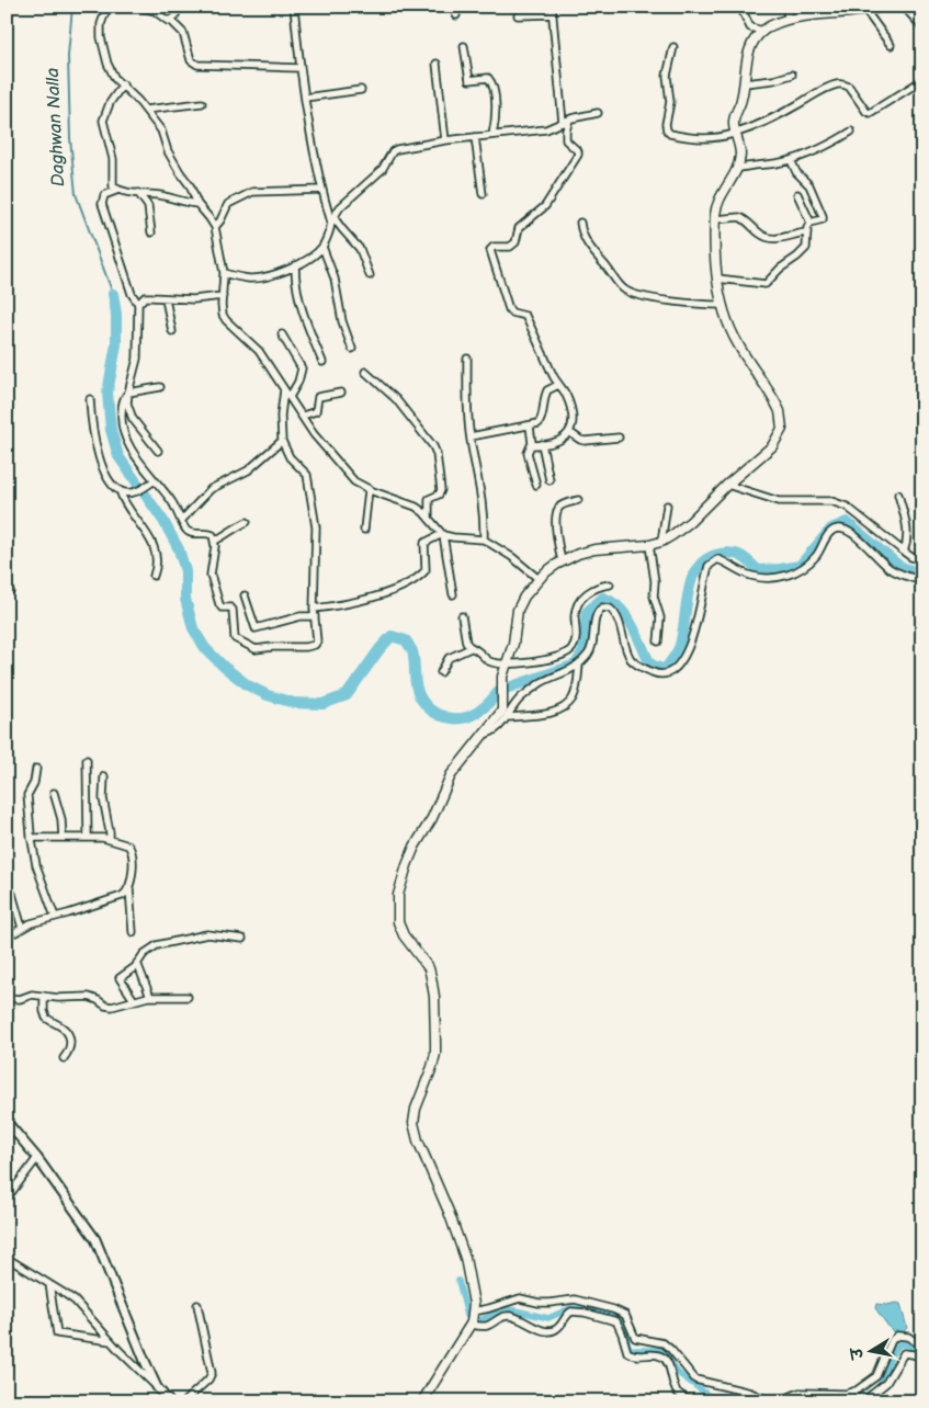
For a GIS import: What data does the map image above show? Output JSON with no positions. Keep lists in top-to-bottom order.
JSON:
{
  "water": ["Daghwan Nalla"],
  "north": "left"
}
